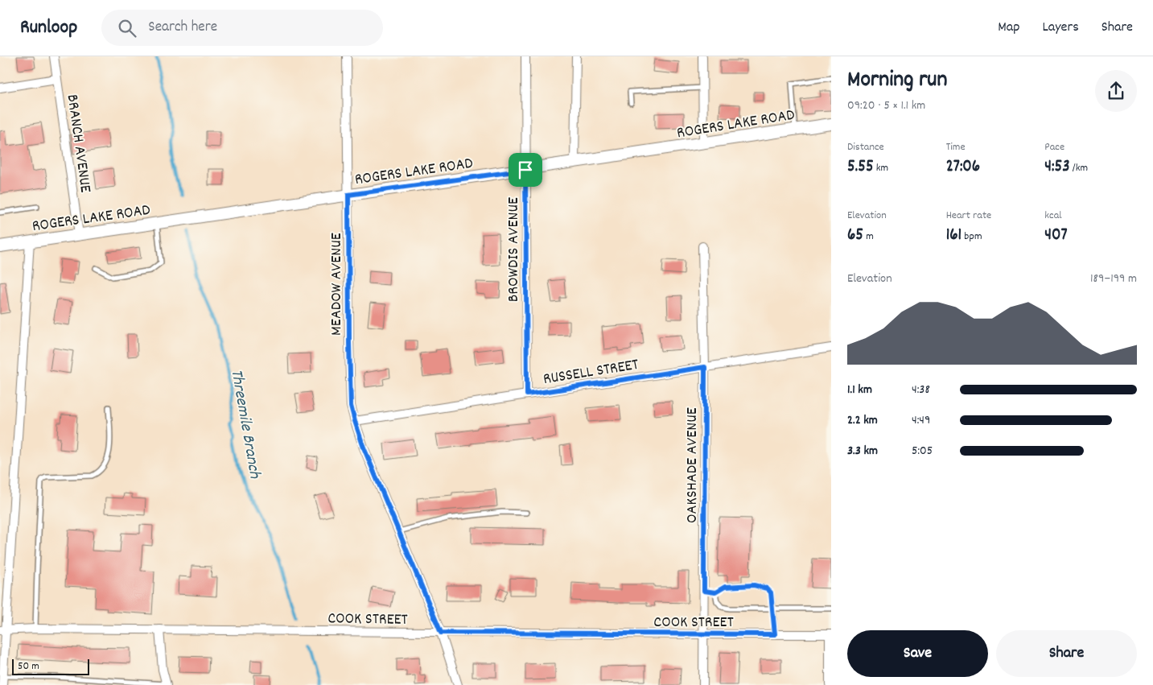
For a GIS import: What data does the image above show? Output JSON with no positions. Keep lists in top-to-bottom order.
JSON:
{
  "streets": {
    "main road": ["ROGERS LAKE ROAD"],
    "street": [
      "BRANCH AVENUE",
      "BROWDIS AVENUE",
      "MEADOW AVENUE",
      "RUSSELL STREET",
      "OAKSHADE AVENUE",
      "COOK STREET"
    ]
  },
  "crossings": [
    ["ROGERS LAKE ROAD", "BRANCH AVENUE"],
    ["ROGERS LAKE ROAD", "BROWDIS AVENUE"],
    ["ROGERS LAKE ROAD", "MEADOW AVENUE"],
    ["BROWDIS AVENUE", "RUSSELL STREET"],
    ["MEADOW AVENUE", "RUSSELL STREET"],
    ["MEADOW AVENUE", "COOK STREET"],
    ["RUSSELL STREET", "OAKSHADE AVENUE"],
    ["OAKSHADE AVENUE", "COOK STREET"]
  ],
  "water": ["Threemile Branch"],
  "scale_bar": "50 m",
  "page": {
    "header": "Runloop",
    "search": "Search here",
    "nav": ["Map", "Layers", "Share"],
    "heading": ["Morning run", "09:20 · 5 × 1.1 km"],
    "stats": [
      ["Distance", "5.55 km"],
      ["Time", "27:06"],
      ["Pace", "4:53 /km"],
      ["Elevation", "65 m"],
      ["Heart rate", "161 bpm"],
      ["kcal", "407"]
    ],
    "chart": ["Elevation", "189–199 m"],
    "list": [
      {
        "name": "1.1 km",
        "note": "4:38"
      },
      {
        "name": "2.2 km",
        "note": "4:49"
      },
      {
        "name": "3.3 km",
        "note": "5:05"
      }
    ],
    "buttons": ["Save", "Share"],
    "scale": "50 m"
  }
}
